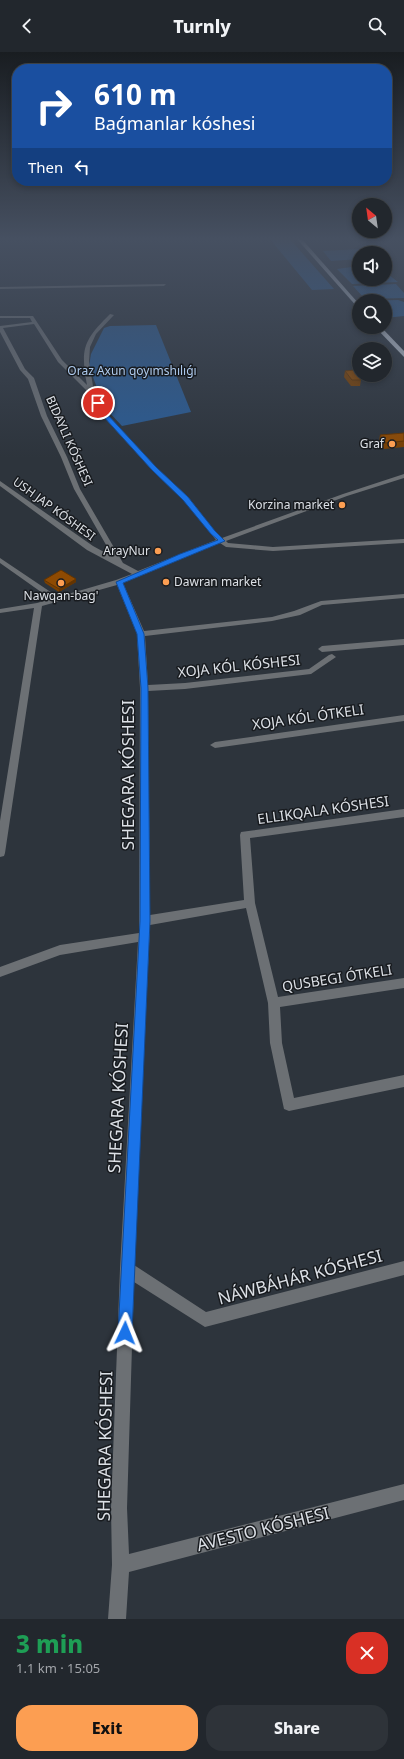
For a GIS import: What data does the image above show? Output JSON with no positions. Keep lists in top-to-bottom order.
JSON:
{
  "streets": {
    "street": [
      "USH JAP KÓSHESI",
      "XOJA KÓL KÓSHESI",
      "XOJA KÓL ÓTKELI",
      "SHEGARA KÓSHESI",
      "ELLIKQALA KÓSHESI",
      "QUSBEGI ÓTKELI",
      "NÁWBÁHÁR KÓSHESI",
      "AVESTO KÓSHESI"
    ]
  },
  "crossings": [
    ["XOJA KÓL KÓSHESI", "SHEGARA KÓSHESI"],
    ["SHEGARA KÓSHESI", "NÁWBÁHÁR KÓSHESI"],
    ["SHEGARA KÓSHESI", "AVESTO KÓSHESI"]
  ],
  "parks": ["Oraz Axun qoyımshılıǵı"],
  "places": [
    "Graf",
    "Korzina market",
    "ArayNur",
    "Dawran market",
    "Nawqan-bag'"
  ],
  "north": "top left",
  "page": {
    "header": "Turnly",
    "turn": ["610 m", "Baǵmanlar kóshesi"],
    "then": "Then",
    "heading": ["3 min", "1.1 km · 15:05"],
    "buttons": ["Exit", "Share"]
  }
}
